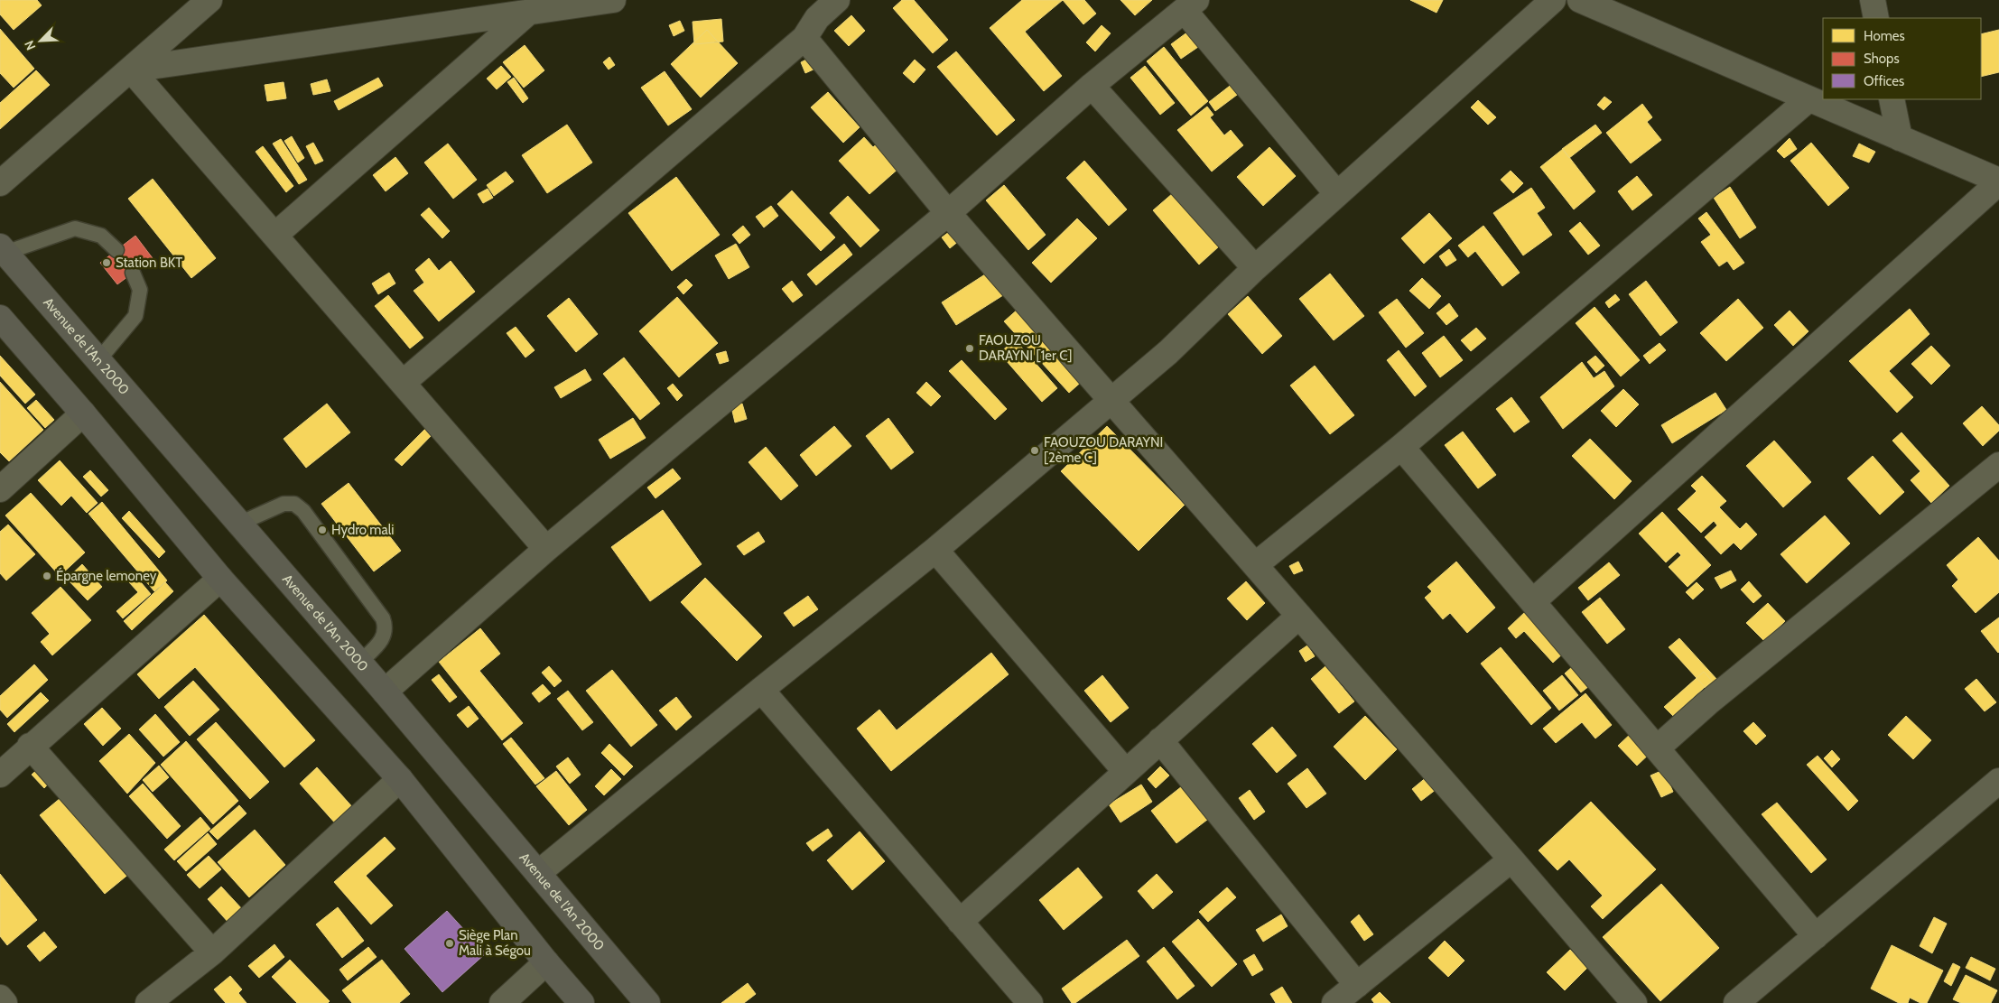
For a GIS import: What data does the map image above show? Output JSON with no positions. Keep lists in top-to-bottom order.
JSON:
{
  "streets": {
    "main road": ["Avenue de l'An 2000"]
  },
  "places": [
    "Station BKT",
    "FAOUZOU DARAYNI [1er C]",
    "FAOUZOU DARAYNI [2ème C]",
    "Hydro mali",
    "Épargne lemoney",
    "Siège Plan Mali à Ségou"
  ],
  "legend": ["Homes", "Shops", "Offices"],
  "north": "bottom left"
}
